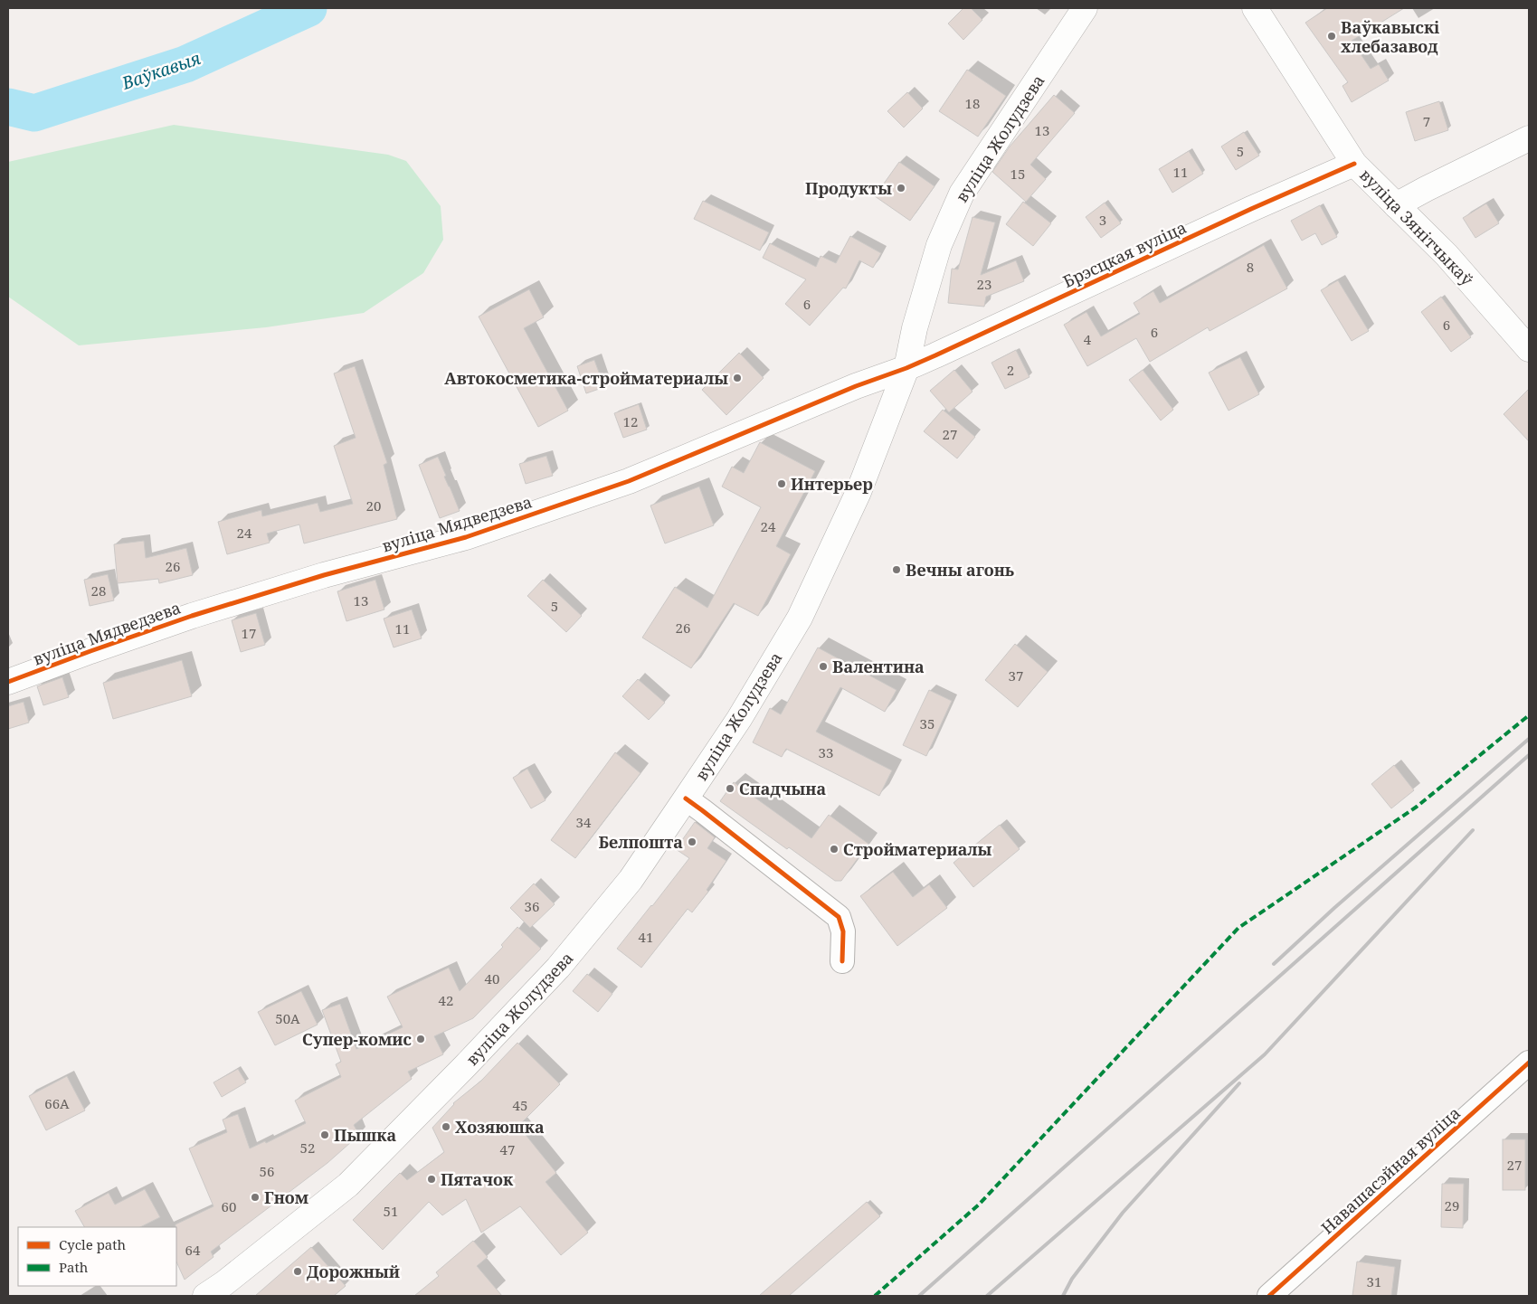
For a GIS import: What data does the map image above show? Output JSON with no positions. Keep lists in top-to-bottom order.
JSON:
{
  "streets": {
    "main road": [
      "вуліца Жолудзева",
      "вуліца Зянітчыкаў",
      "Брэсцкая вуліца",
      "вуліца Мядведзева"
    ],
    "street": ["Навашасэйная вуліца"]
  },
  "crossings": [
    ["вуліца Жолудзева", "Брэсцкая вуліца"],
    ["вуліца Жолудзева", "вуліца Мядведзева"],
    ["вуліца Зянітчыкаў", "Брэсцкая вуліца"],
    ["Брэсцкая вуліца", "вуліца Мядведзева"]
  ],
  "water": ["Ваўкавыя"],
  "places": [
    "Ваўкавыскі хлебазавод",
    "Продукты",
    "Автокосметика-стройматериалы",
    "Интерьер",
    "Вечны агонь",
    "Валентина",
    "Спадчына",
    "Белпошта",
    "Стройматериалы",
    "Супер-комис",
    "Хозяюшка",
    "Пышка",
    "Пятачок",
    "Гном",
    "Дорожный"
  ],
  "house_numbers": [
    "18",
    "7",
    "13",
    "5",
    "11",
    "15",
    "3",
    "8",
    "23",
    "6",
    "6",
    "6",
    "4",
    "2",
    "12",
    "27",
    "20",
    "24",
    "24",
    "26",
    "28",
    "13",
    "5",
    "26",
    "11",
    "17",
    "37",
    "35",
    "33",
    "34",
    "36",
    "41",
    "40",
    "42",
    "50А",
    "66А",
    "45",
    "52",
    "47",
    "27",
    "56",
    "29",
    "60",
    "51",
    "64",
    "31"
  ],
  "legend": ["Cycle path", "Path"]
}
